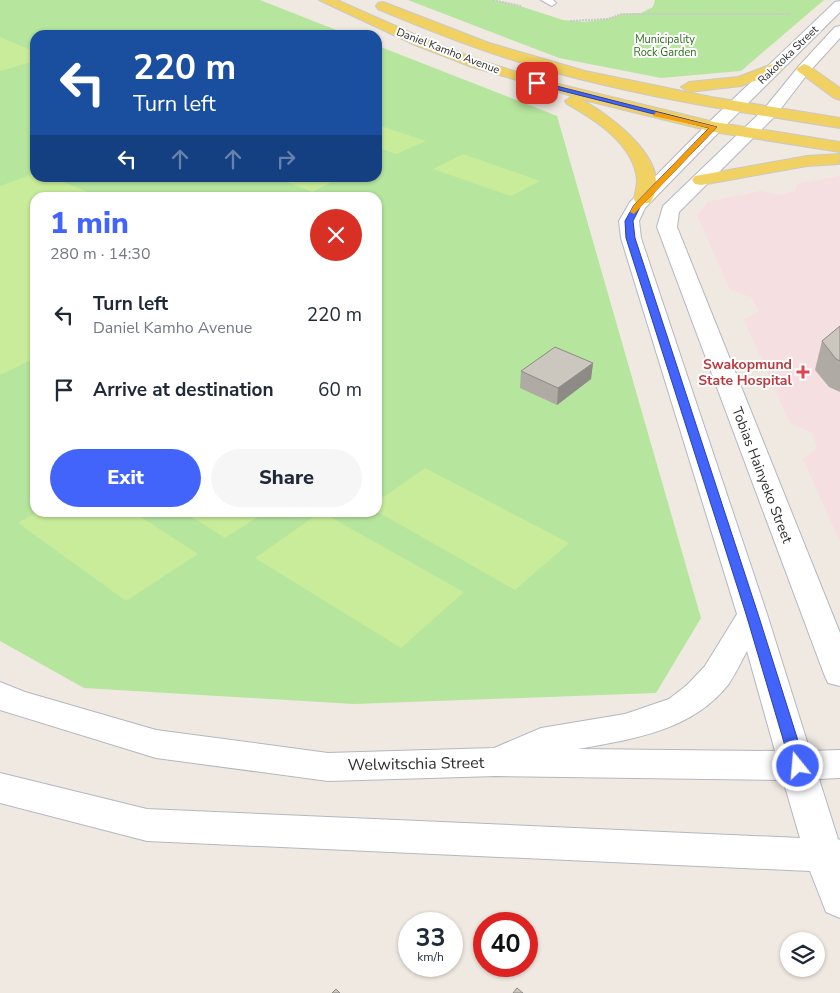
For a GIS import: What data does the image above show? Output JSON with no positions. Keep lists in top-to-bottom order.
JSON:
{
  "streets": {
    "main road": ["Daniel Kamho Avenue"],
    "street": ["Rakotoka Street", "Tobias Hainyeko Street", "Welwitschia Street"]
  },
  "crossings": [
    ["Daniel Kamho Avenue", "Rakotoka Street"],
    ["Daniel Kamho Avenue", "Tobias Hainyeko Street"],
    ["Rakotoka Street", "Tobias Hainyeko Street"]
  ],
  "parks": ["Municipality Rock Garden"],
  "places": {
    "health": ["Swakopmund State Hospital"]
  },
  "page": {
    "turn": ["220 m", "Turn left"],
    "heading": ["1 min", "280 m · 14:30"],
    "list": [
      {
        "name": "Turn left",
        "note": "Daniel Kamho Avenue",
        "value": "220 m"
      },
      {
        "name": "Arrive at destination",
        "value": "60 m"
      }
    ],
    "buttons": ["Exit", "Share"],
    "speed": "33 km/h",
    "limit": "40"
  }
}
